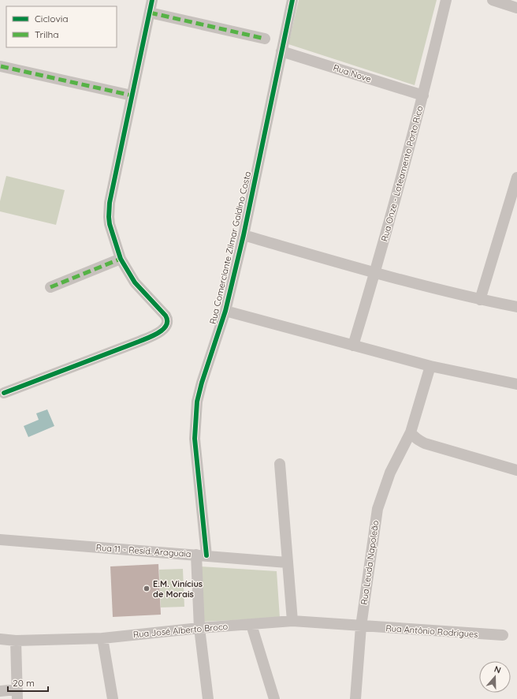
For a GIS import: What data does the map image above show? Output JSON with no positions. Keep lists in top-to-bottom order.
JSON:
{
  "streets": {
    "street": [
      "Rua Nove",
      "Rua Onze - Loteamento Porto Rico",
      "Rua Comerciante Zilmar Galdino Costa",
      "Rua 11 - Resid. Araguaia",
      "Rua Leuda Napoleão",
      "Rua José Alberto Broco",
      "Rua Antônio Rodrigues"
    ]
  },
  "crossings": [
    ["Rua Nove", "Rua Onze - Loteamento Porto Rico"],
    ["Rua Nove", "Rua Comerciante Zilmar Galdino Costa"],
    ["Rua Comerciante Zilmar Galdino Costa", "Rua 11 - Resid. Araguaia"],
    ["Rua Comerciante Zilmar Galdino Costa", "Rua José Alberto Broco"],
    ["Rua Leuda Napoleão", "Rua José Alberto Broco"],
    ["Rua Leuda Napoleão", "Rua Antônio Rodrigues"],
    ["Rua José Alberto Broco", "Rua Antônio Rodrigues"]
  ],
  "places": ["E.M. Vinícius de Morais"],
  "legend": ["Ciclovia", "Trilha"],
  "scale_bar": "20 m",
  "north": "top"
}
